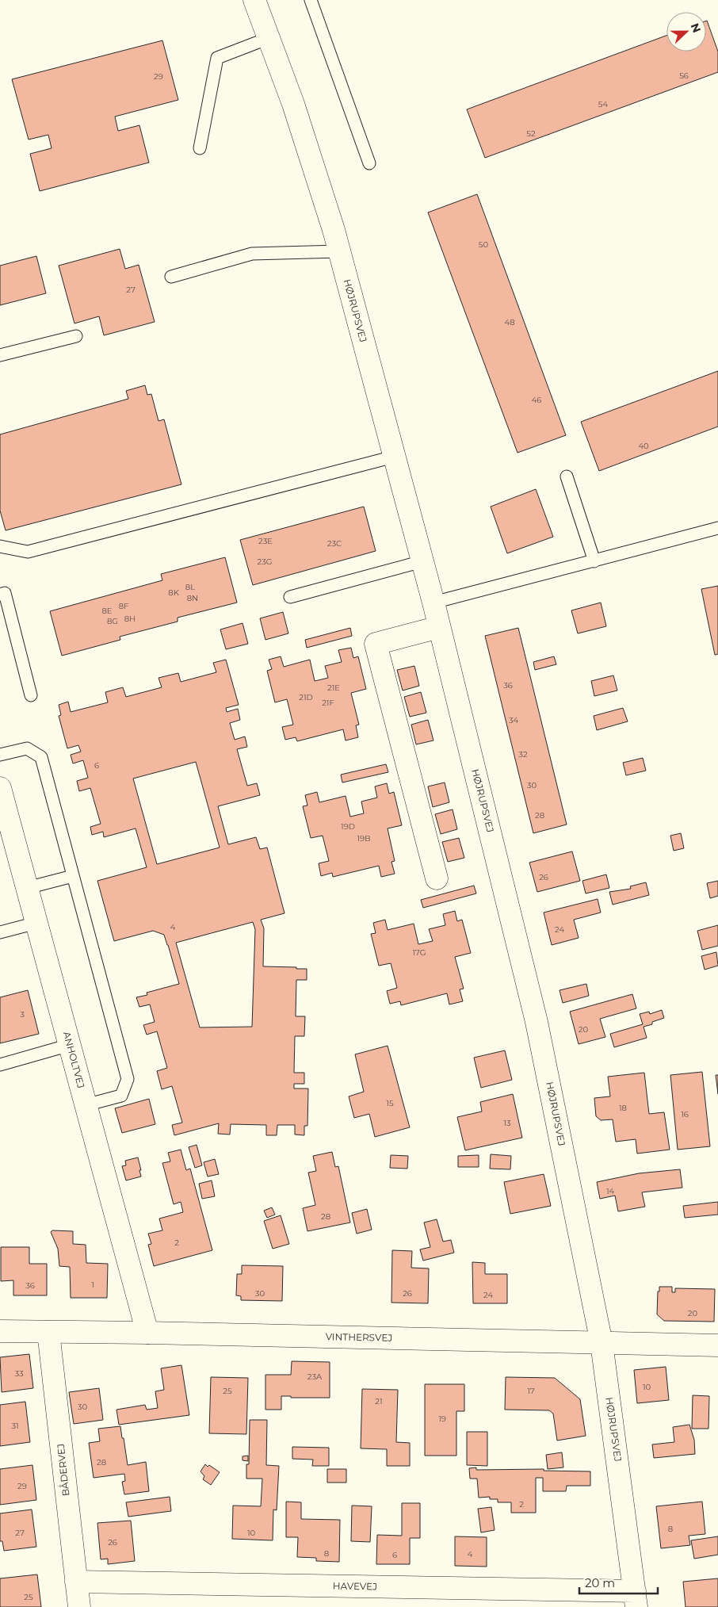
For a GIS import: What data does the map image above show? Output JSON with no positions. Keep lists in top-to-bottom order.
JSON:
{
  "streets": {
    "street": [
      "HØJRUPSVEJ",
      "ANHOLTVEJ",
      "VINTHERSVEJ",
      "BÅDERVEJ",
      "HAVEVEJ"
    ]
  },
  "crossings": [
    ["HØJRUPSVEJ", "VINTHERSVEJ"],
    ["HØJRUPSVEJ", "HAVEVEJ"],
    ["ANHOLTVEJ", "VINTHERSVEJ"],
    ["VINTHERSVEJ", "BÅDERVEJ"],
    ["BÅDERVEJ", "HAVEVEJ"]
  ],
  "house_numbers": [
    "56",
    "29",
    "54",
    "52",
    "50",
    "27",
    "48",
    "46",
    "40",
    "23E",
    "23C",
    "23G",
    "8L",
    "8K",
    "8N",
    "8F",
    "8E",
    "8H",
    "8G",
    "36",
    "21E",
    "21D",
    "21F",
    "34",
    "32",
    "6",
    "30",
    "28",
    "19D",
    "19B",
    "26",
    "4",
    "24",
    "17G",
    "3",
    "20",
    "15",
    "18",
    "16",
    "13",
    "14",
    "28",
    "2",
    "1",
    "36",
    "30",
    "26",
    "24",
    "20",
    "33",
    "23A",
    "10",
    "25",
    "17",
    "21",
    "30",
    "19",
    "31",
    "28",
    "29",
    "2",
    "8",
    "27",
    "10",
    "26",
    "8",
    "4",
    "6",
    "25"
  ],
  "scale_bar": "20 m",
  "north": "right"
}
